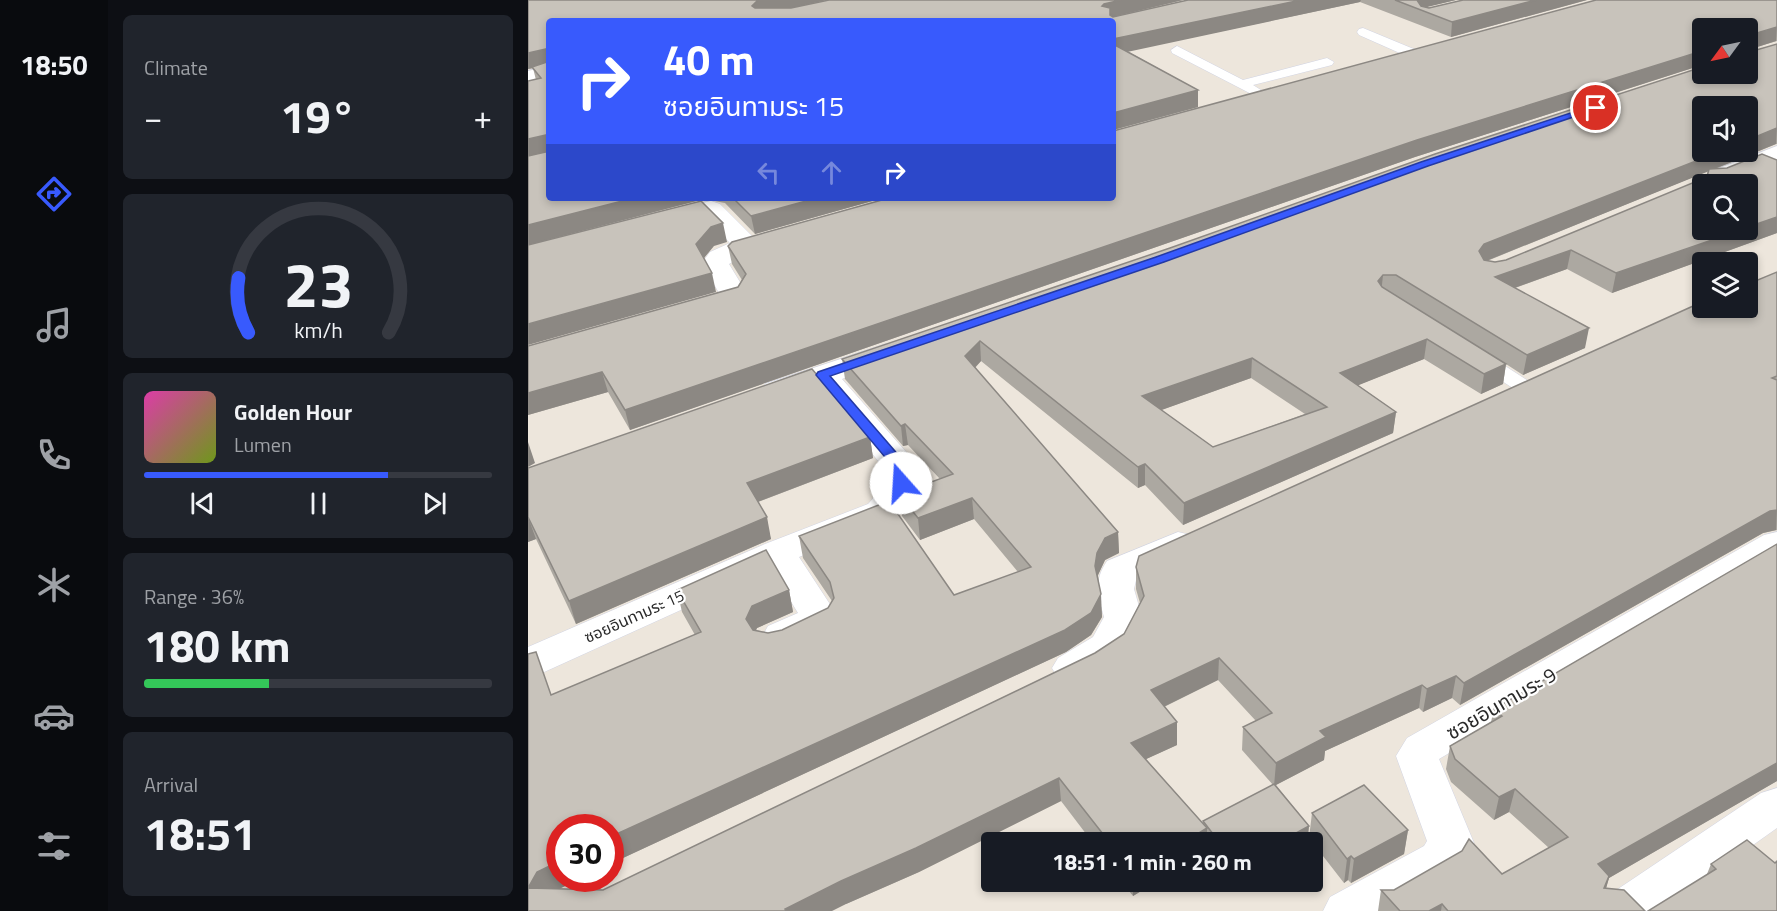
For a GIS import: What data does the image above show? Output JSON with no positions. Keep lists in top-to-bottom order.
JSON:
{
  "streets": {
    "street": ["ซอยอินทามระ 15", "ซอยอินทามระ 9"]
  },
  "north": "bottom left",
  "page": {
    "tabs": "18:50",
    "tile": [
      "Climate",
      ["Range · 36%", "180 km"],
      ["Arrival", "18:51"]
    ],
    "turn": ["40 m", "ซอยอินทามระ 15"],
    "heat": ["−", "19°", "+"],
    "song": ["Golden Hour", "Lumen"],
    "limit": "30",
    "trip": "18:51 · 1 min · 260 m",
    "gauge": ["23", "km/h"]
  }
}
